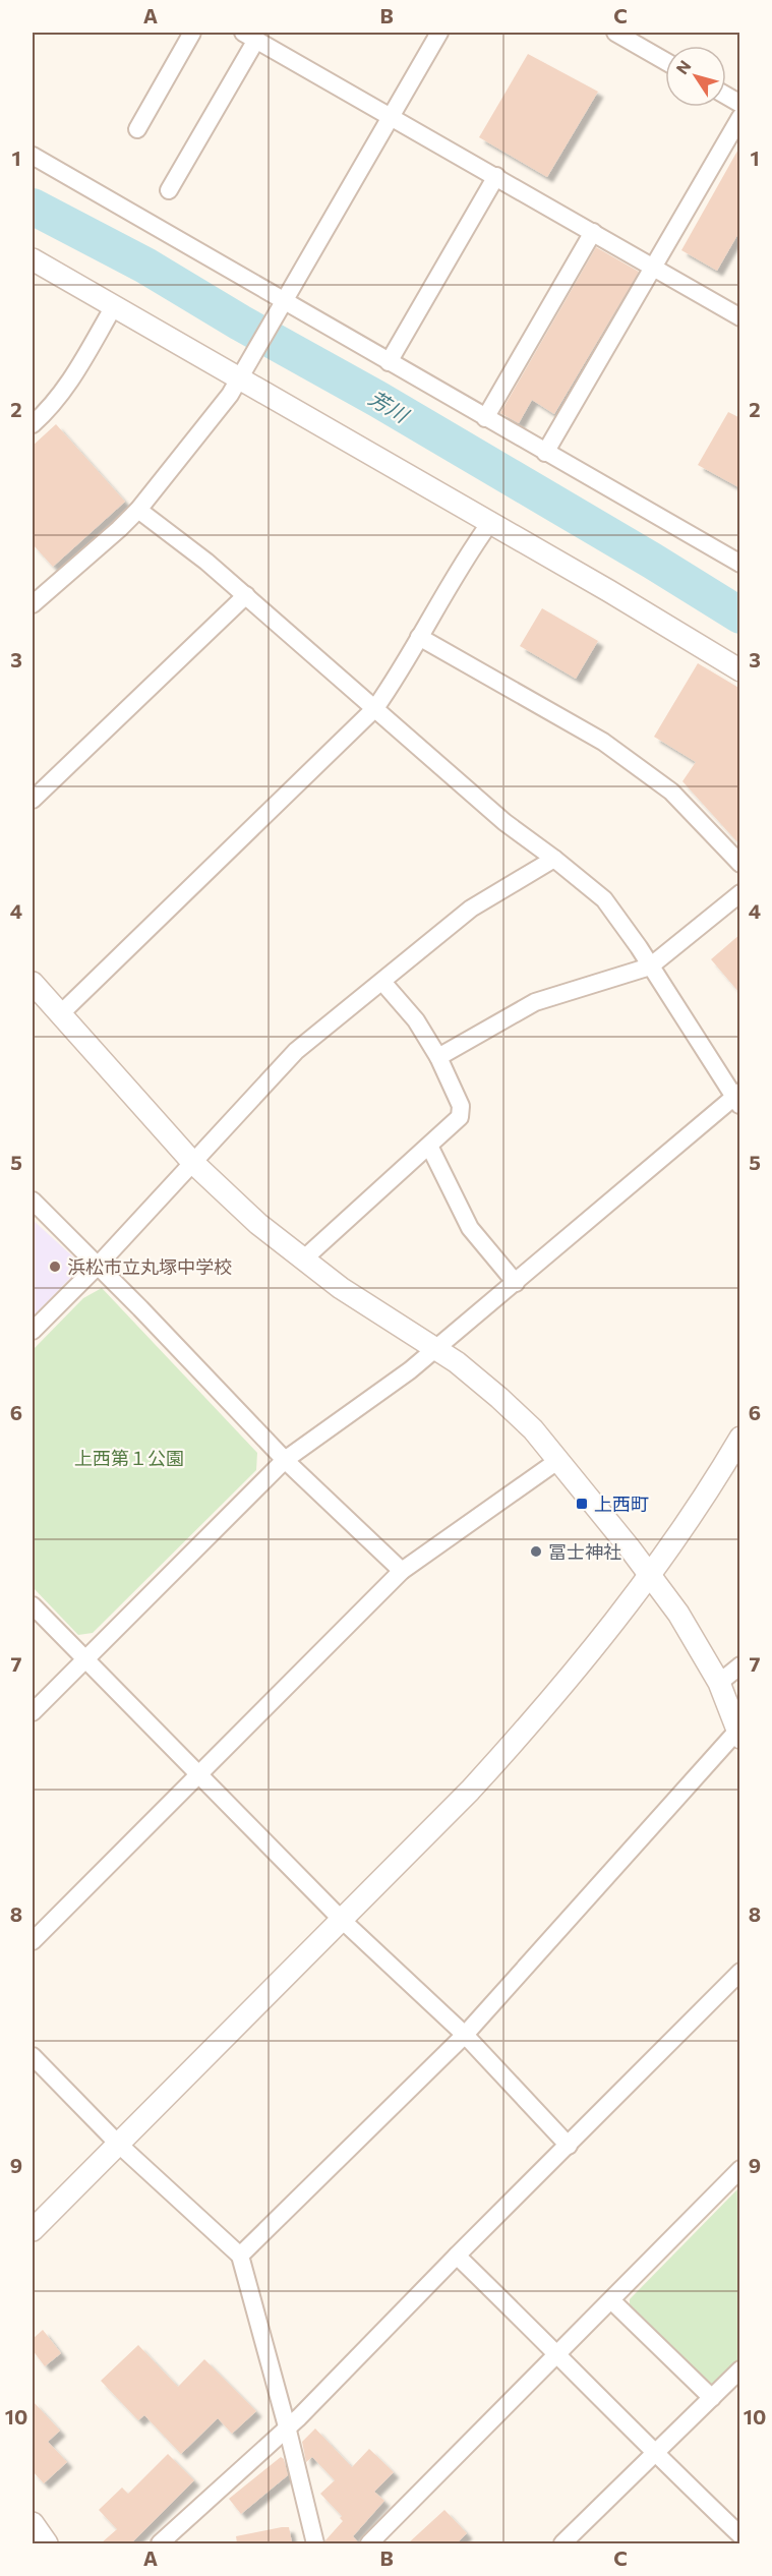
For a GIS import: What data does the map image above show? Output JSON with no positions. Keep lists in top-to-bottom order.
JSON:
{
  "water": ["芳川"],
  "parks": ["上西第１公園"],
  "places": {
    "other": ["浜松市立丸塚中学校", "冨士神社"],
    "transit": ["上西町"]
  },
  "north": "top left",
  "grid": {
    "columns": ["A", "B", "C"],
    "rows": [
      "1",
      "2",
      "3",
      "4",
      "5",
      "6",
      "7",
      "8",
      "9",
      "10"
    ]
  }
}
